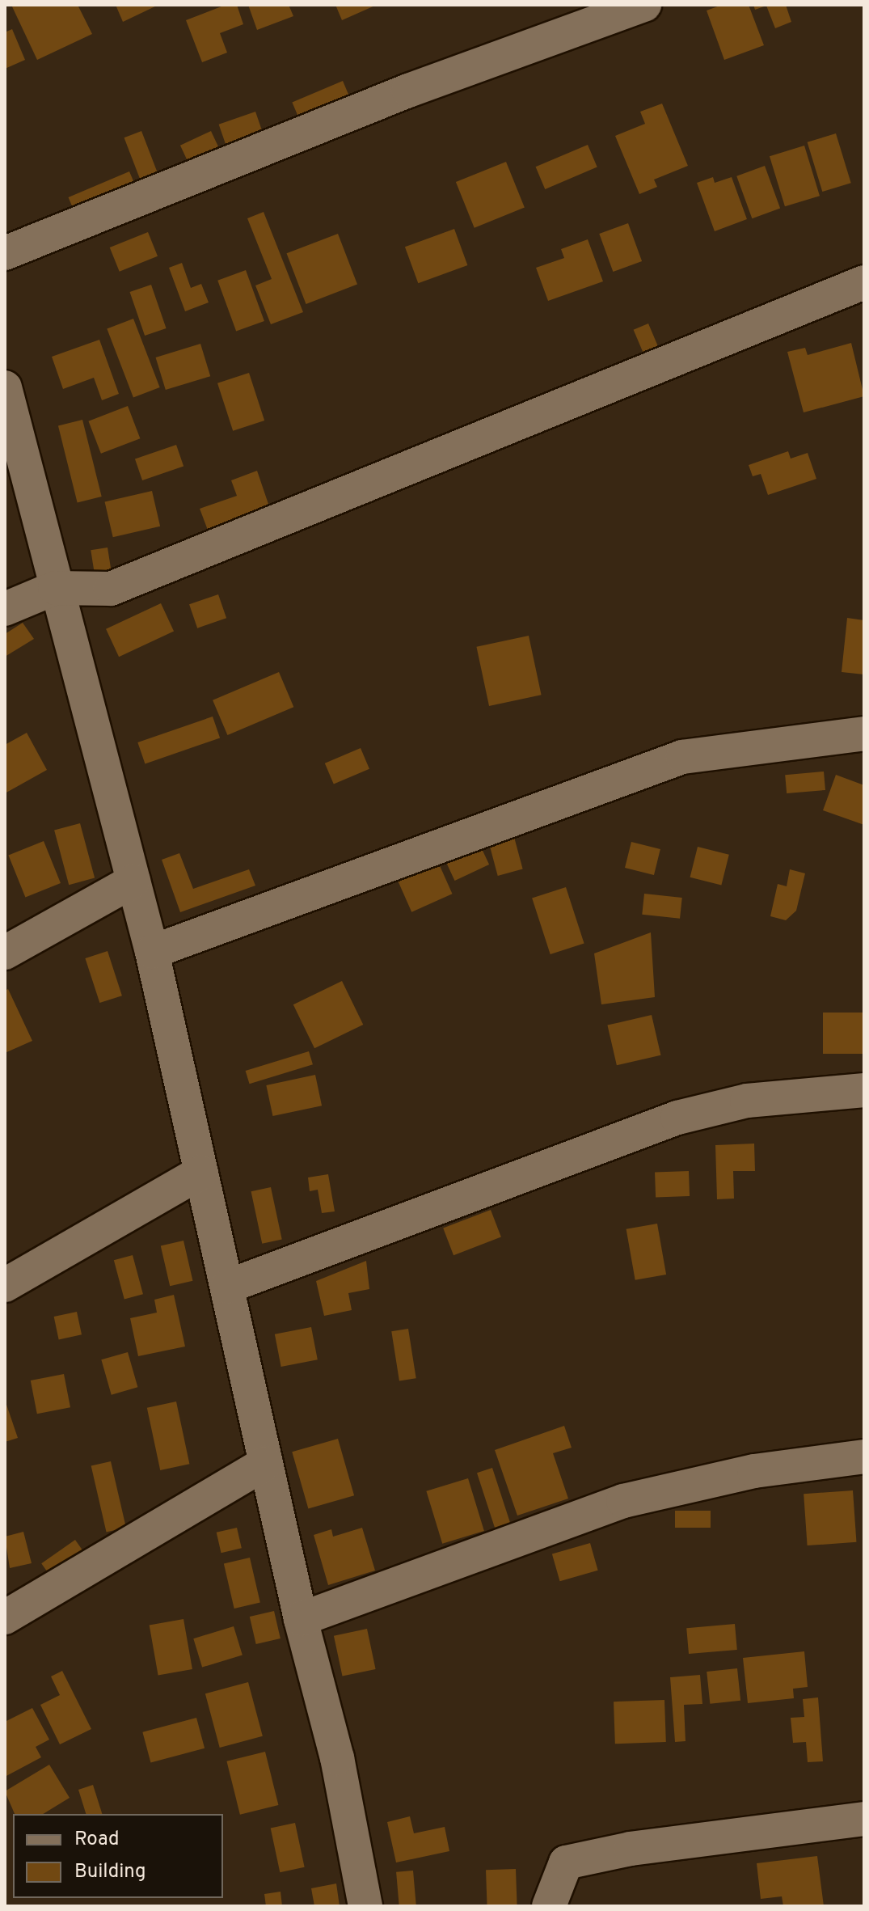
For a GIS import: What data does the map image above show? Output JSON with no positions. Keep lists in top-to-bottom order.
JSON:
{
  "legend": ["Road", "Building"]
}
